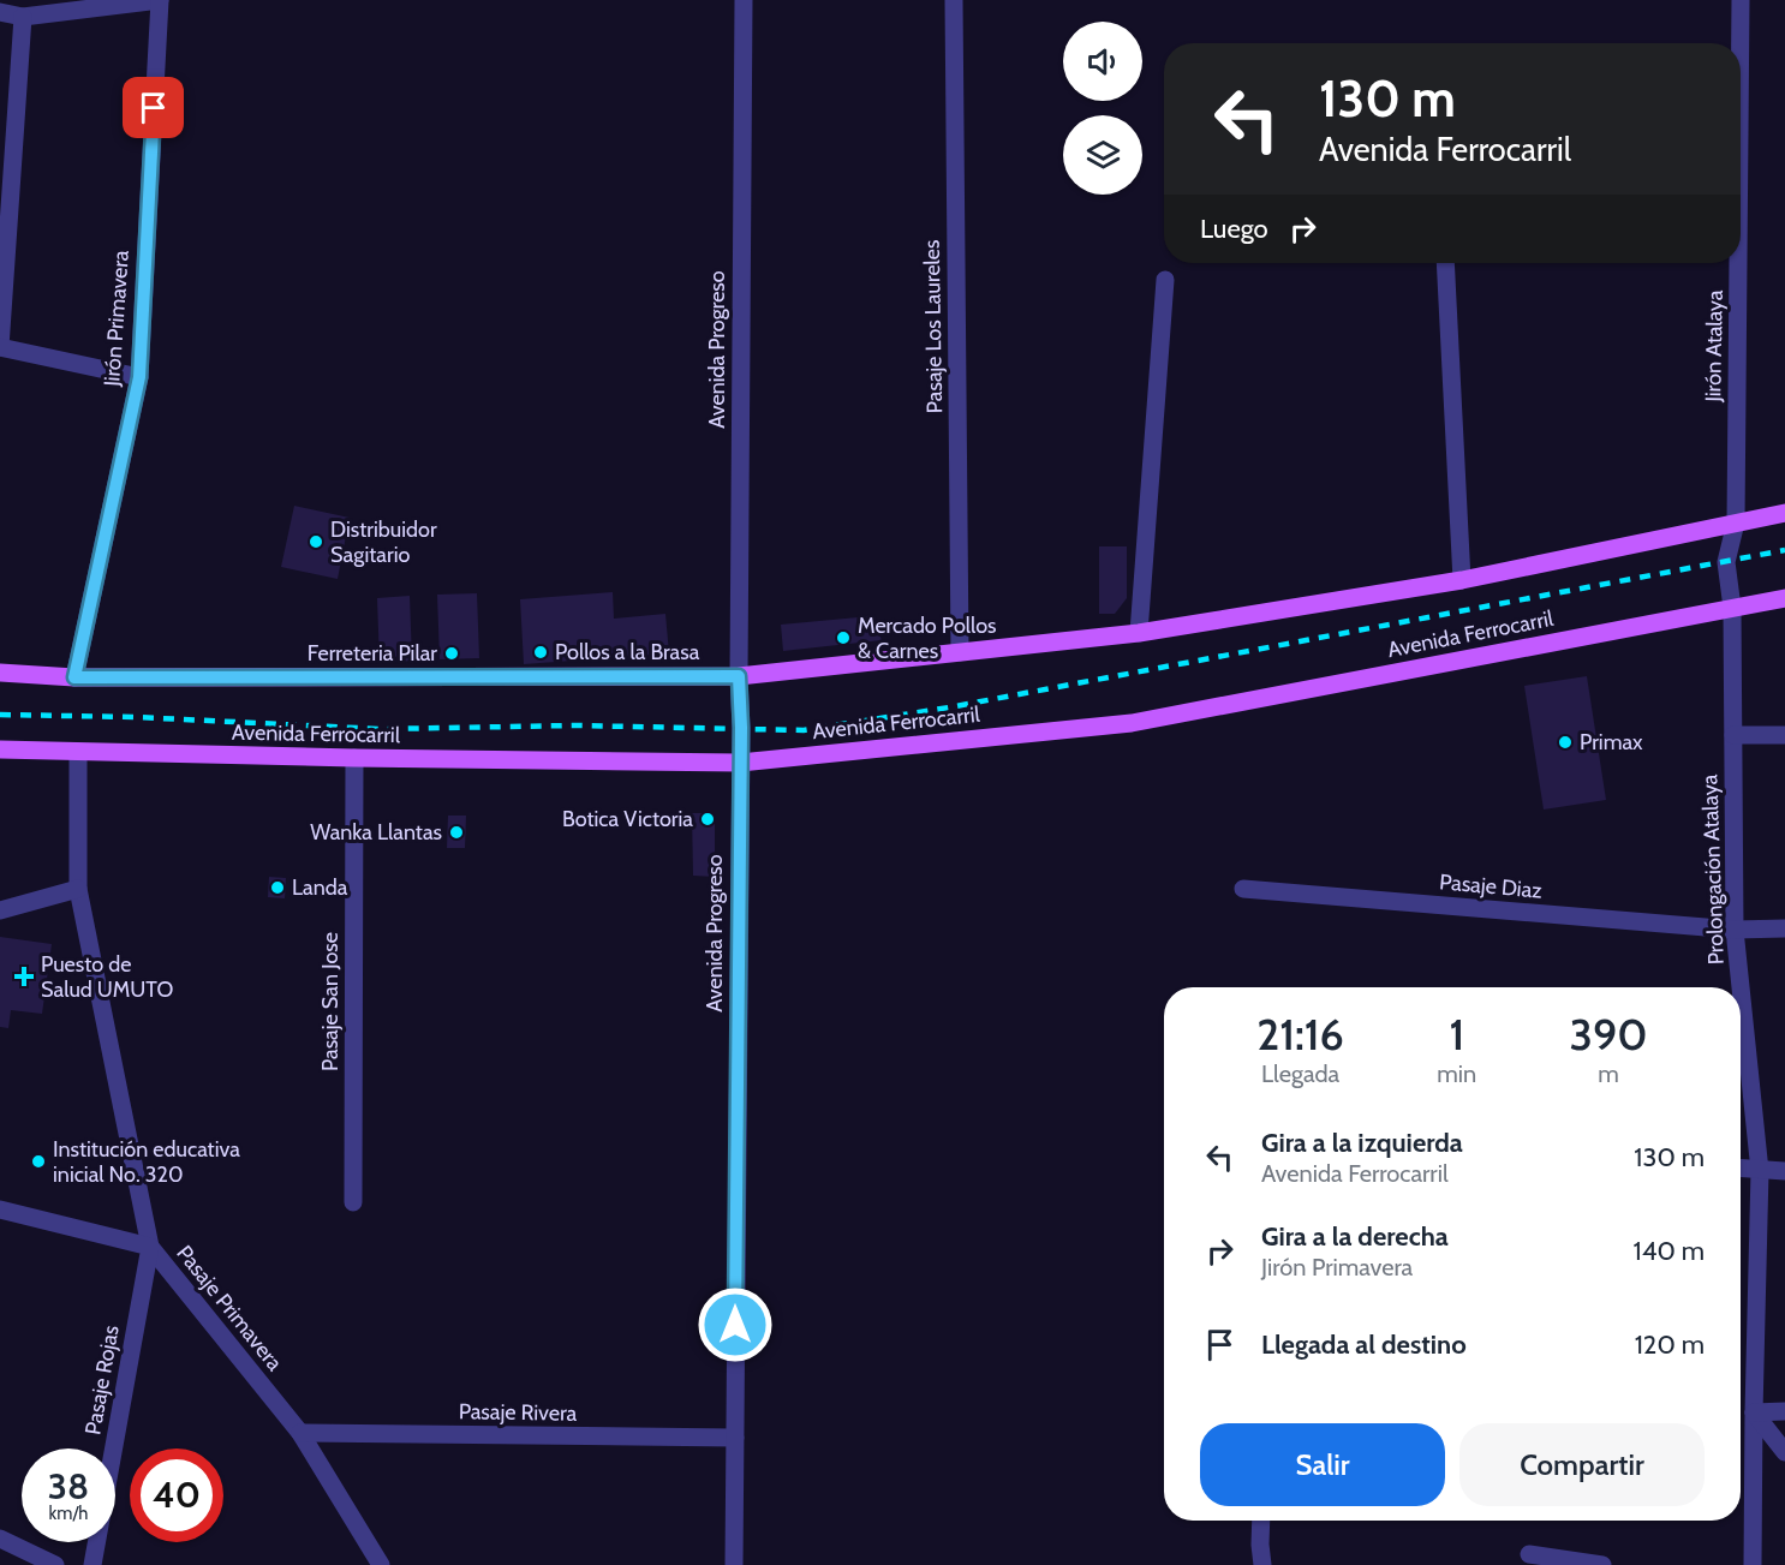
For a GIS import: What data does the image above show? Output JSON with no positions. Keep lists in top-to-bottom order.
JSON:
{
  "streets": {
    "main road": ["Avenida Ferrocarril"],
    "street": [
      "Jirón Primavera",
      "Pasaje Los Laureles",
      "Jirón Atalaya",
      "Avenida Progreso",
      "Prolongación Atalaya",
      "Pasaje Diaz",
      "Pasaje San Jose",
      "Pasaje Primavera",
      "Pasaje Rojas",
      "Pasaje Rivera"
    ]
  },
  "crossings": [
    ["Jirón Atalaya", "Prolongación Atalaya"],
    ["Avenida Progreso", "Avenida Ferrocarril"],
    ["Avenida Progreso", "Pasaje Rivera"],
    ["Avenida Ferrocarril", "Prolongación Atalaya"],
    ["Avenida Ferrocarril", "Pasaje San Jose"],
    ["Avenida Ferrocarril", "Pasaje Primavera"],
    ["Prolongación Atalaya", "Pasaje Diaz"],
    ["Pasaje Primavera", "Pasaje Rojas"],
    ["Pasaje Primavera", "Pasaje Rivera"]
  ],
  "places": {
    "other": [
      "Distribuidor Sagitario",
      "Mercado Pollos & Carnes",
      "Pollos a la Brasa",
      "Ferreteria Pilar",
      "Primax",
      "Botica Victoria",
      "Wanka Llantas",
      "Landa",
      "Institución educativa inicial No. 320"
    ],
    "health": ["Puesto de Salud UMUTO"]
  },
  "page": {
    "turn": ["130 m", "Avenida Ferrocarril"],
    "then": "Luego",
    "eta": [
      "21:16",
      "Llegada",
      "1",
      "min",
      "390",
      "m"
    ],
    "list": [
      {
        "name": "Gira a la izquierda",
        "note": "Avenida Ferrocarril",
        "value": "130 m"
      },
      {
        "name": "Gira a la derecha",
        "note": "Jirón Primavera",
        "value": "140 m"
      },
      {
        "name": "Llegada al destino",
        "value": "120 m"
      }
    ],
    "buttons": ["Salir", "Compartir"],
    "speed": "38 km/h",
    "limit": "40"
  }
}
